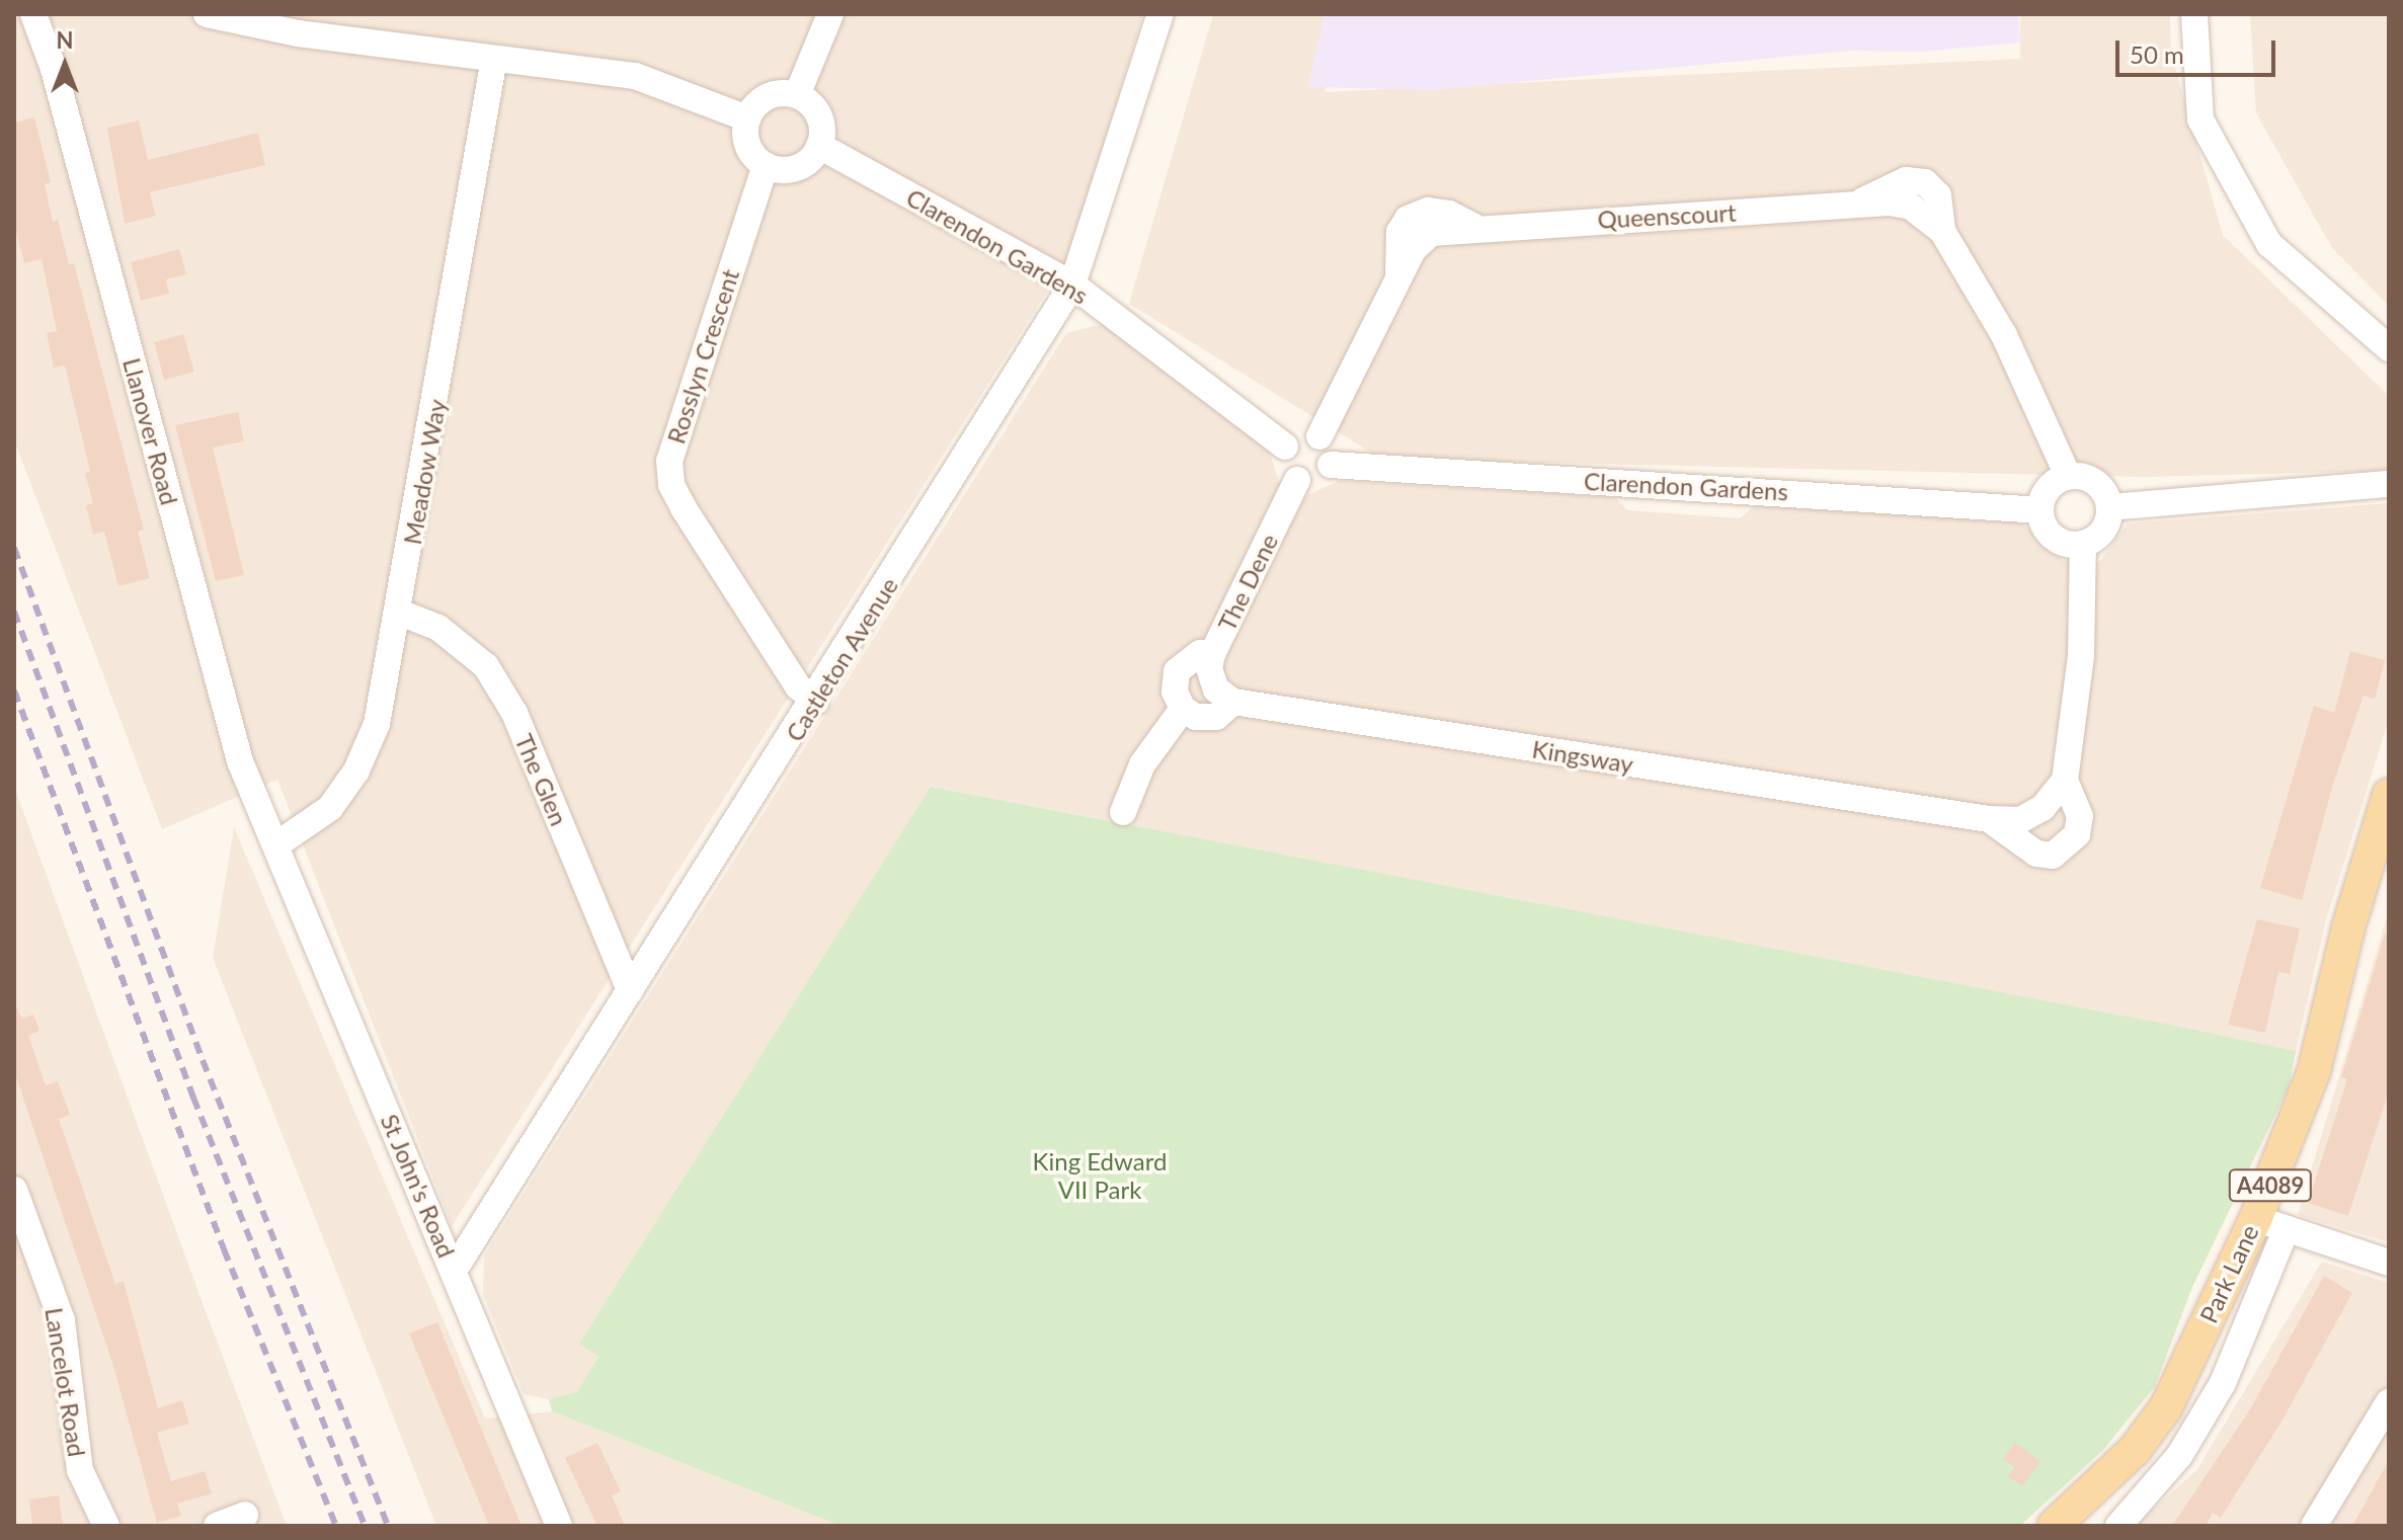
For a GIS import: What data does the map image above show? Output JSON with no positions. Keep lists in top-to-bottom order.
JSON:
{
  "streets": {
    "main road": ["A4089", "Park Lane"],
    "street": [
      "Queenscourt",
      "Clarendon Gardens",
      "Rosslyn Crescent",
      "Llanover Road",
      "Meadow Way",
      "The Dene",
      "Castleton Avenue",
      "Kingsway",
      "The Glen",
      "St John's Road",
      "Lancelot Road"
    ]
  },
  "crossings": [
    ["Queenscourt", "Clarendon Gardens"],
    ["Queenscourt", "The Dene"],
    ["Queenscourt", "Kingsway"],
    ["Clarendon Gardens", "Rosslyn Crescent"],
    ["Clarendon Gardens", "The Dene"],
    ["Clarendon Gardens", "Castleton Avenue"],
    ["Clarendon Gardens", "Kingsway"],
    ["Rosslyn Crescent", "Castleton Avenue"],
    ["Llanover Road", "Meadow Way"],
    ["Llanover Road", "St John's Road"],
    ["Meadow Way", "The Glen"],
    ["Meadow Way", "St John's Road"],
    ["Castleton Avenue", "The Glen"],
    ["Castleton Avenue", "St John's Road"]
  ],
  "parks": ["King Edward VII Park"],
  "scale_bar": "50 m",
  "north": "top"
}
